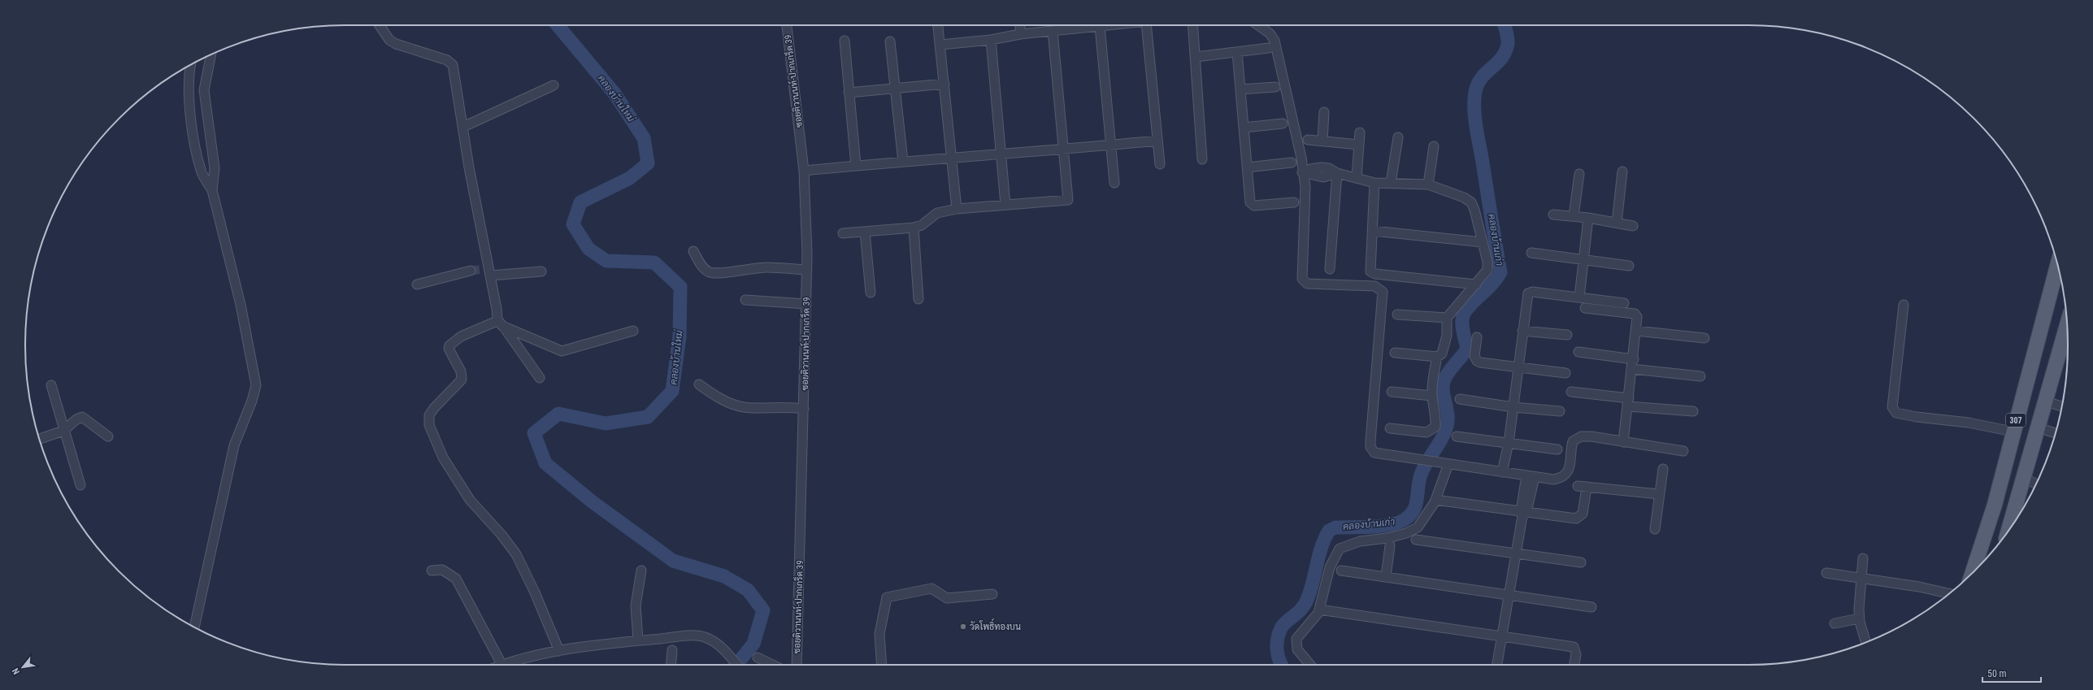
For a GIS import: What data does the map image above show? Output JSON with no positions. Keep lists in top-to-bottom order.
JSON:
{
  "streets": {
    "main road": ["307"],
    "street": ["ซอยติวานนท์-ปากเกร็ด 39"]
  },
  "water": ["คลองบ้านใหม่", "คลองบ้านเก่า"],
  "places": ["วัดโพธิ์ทองบน"],
  "scale_bar": "50 m",
  "north": "bottom left"
}
